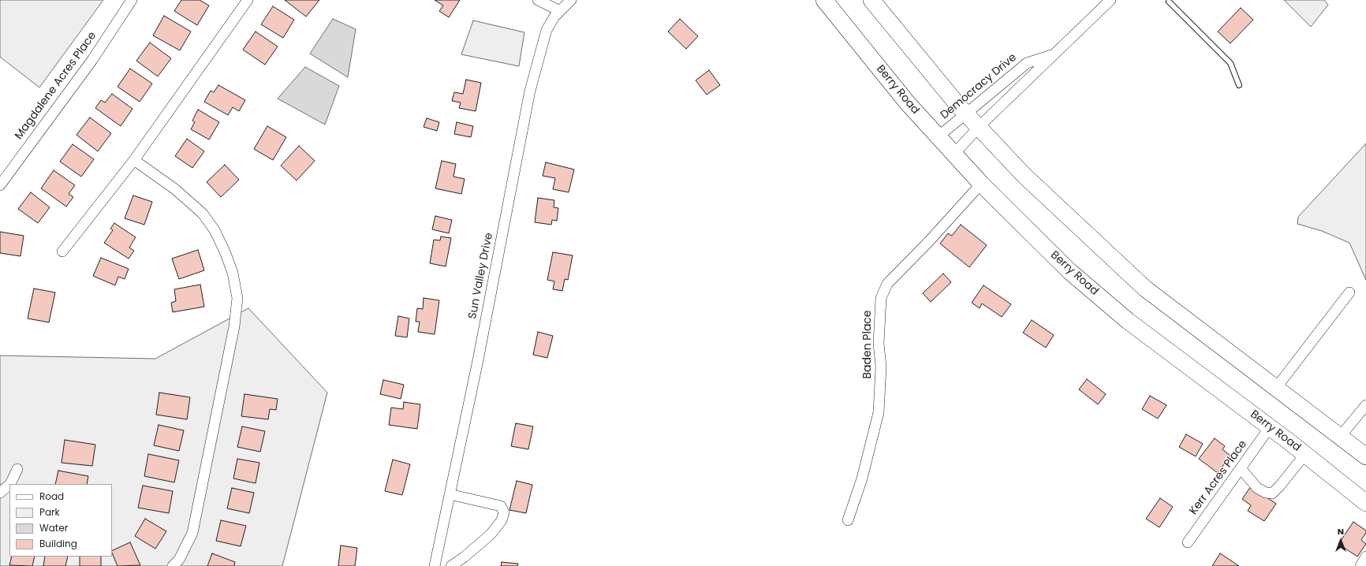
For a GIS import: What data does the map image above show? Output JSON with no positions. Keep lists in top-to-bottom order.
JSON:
{
  "streets": {
    "highway": ["Berry Road"],
    "street": [
      "Magdalene Acres Place",
      "Democracy Drive",
      "Sun Valley Drive",
      "Baden Place",
      "Kerr Acres Place"
    ]
  },
  "crossings": [
    ["Democracy Drive", "Berry Road"],
    ["Berry Road", "Baden Place"],
    ["Berry Road", "Kerr Acres Place"]
  ],
  "legend": [
    "Road",
    "Park",
    "Water",
    "Building"
  ],
  "north": "top"
}
